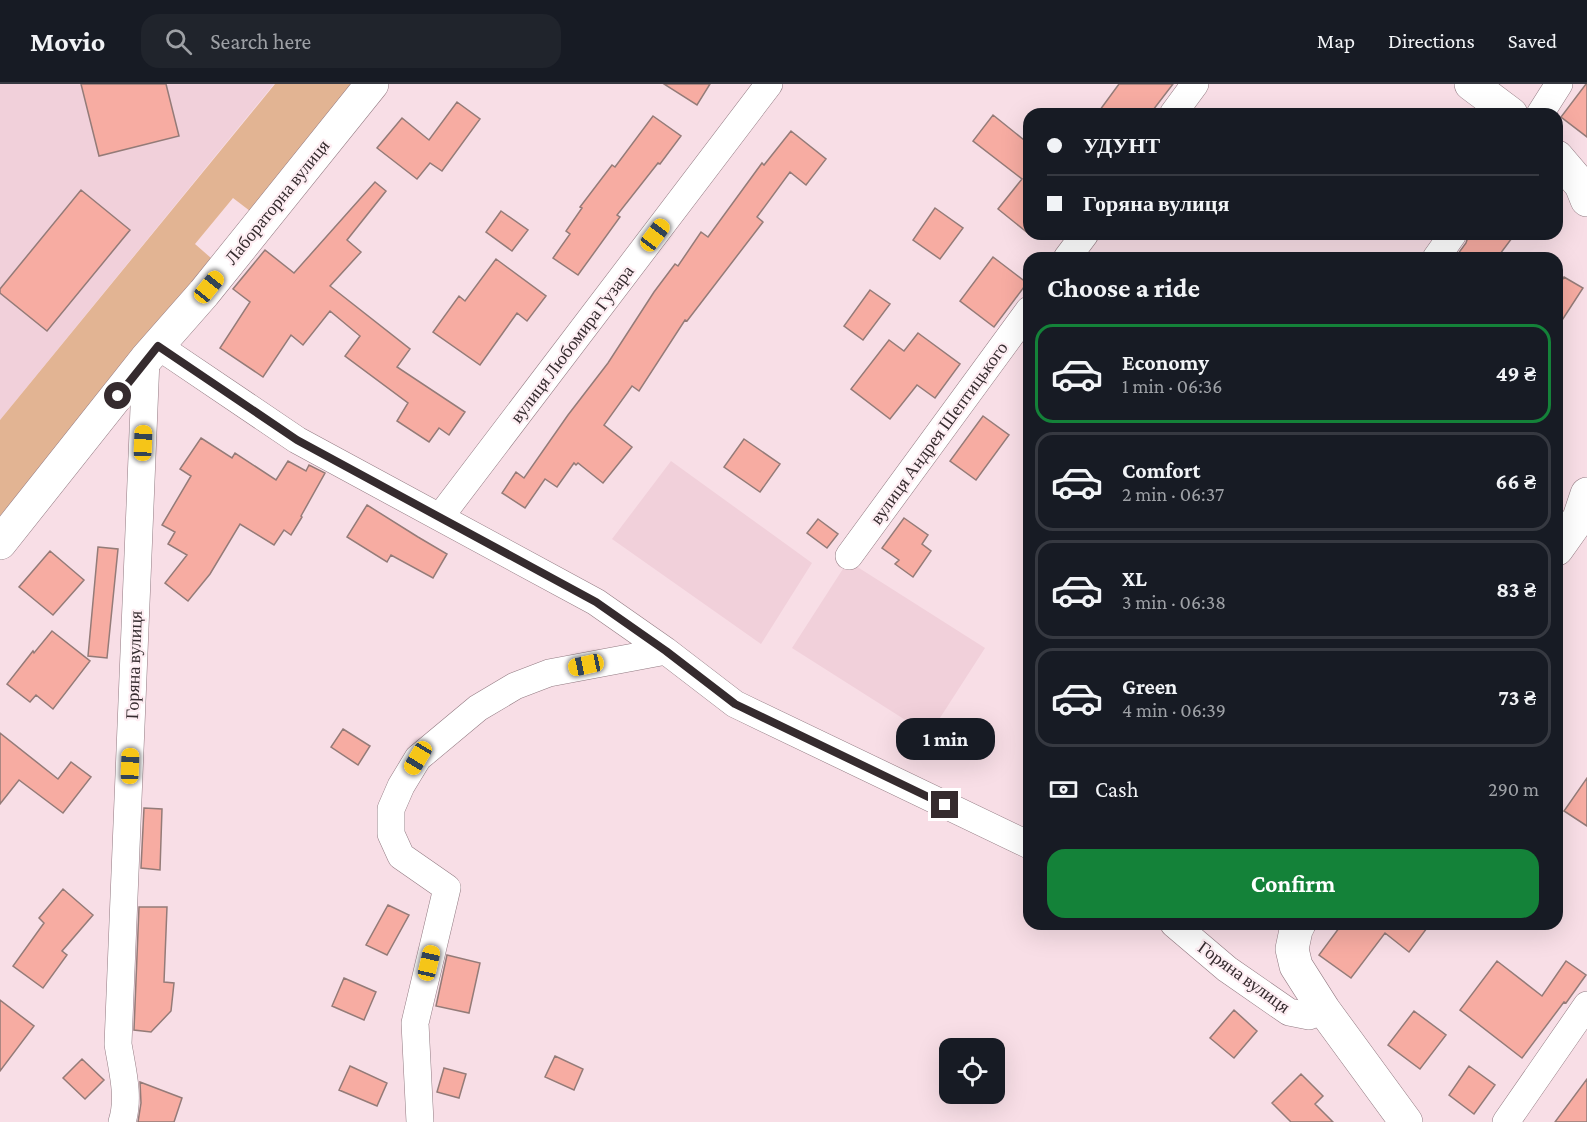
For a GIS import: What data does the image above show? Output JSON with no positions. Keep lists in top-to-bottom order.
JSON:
{
  "streets": {
    "main road": ["Лабораторна вулиця"],
    "street": ["вулиця Любомира Гузара", "вулиця Андрея Шептицького", "Горяна вулиця"]
  },
  "crossings": [
    ["Лабораторна вулиця", "Горяна вулиця"]
  ],
  "page": {
    "header": "Movio",
    "search": "Search here",
    "nav": ["Map", "Directions", "Saved"],
    "banner": ["УДУНТ", "Горяна вулиця"],
    "heading": "Choose a ride",
    "list": [
      {
        "name": "Economy",
        "note": "1 min · 06:36",
        "value": "49 ₴"
      },
      {
        "name": "Comfort",
        "note": "2 min · 06:37",
        "value": "66 ₴"
      },
      {
        "name": "XL",
        "note": "3 min · 06:38",
        "value": "83 ₴"
      },
      {
        "name": "Green",
        "note": "4 min · 06:39",
        "value": "73 ₴"
      }
    ],
    "bubble": "1 min",
    "pay": ["Cash", "290 m"],
    "buttons": "Confirm"
  }
}
